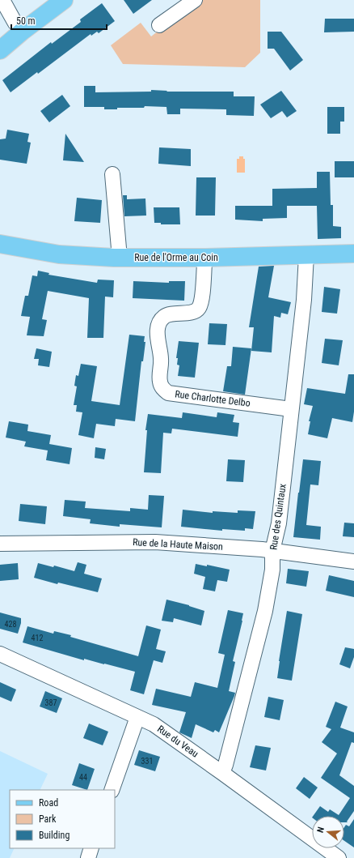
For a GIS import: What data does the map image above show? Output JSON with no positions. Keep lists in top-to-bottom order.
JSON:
{
  "streets": {
    "main road": ["Rue de l'Orme au Coin"],
    "street": [
      "Rue Charlotte Delbo",
      "Rue des Quintaux",
      "Rue de la Haute Maison",
      "Rue du Veau"
    ]
  },
  "crossings": [
    ["Rue de l'Orme au Coin", "Rue Charlotte Delbo"],
    ["Rue de l'Orme au Coin", "Rue des Quintaux"],
    ["Rue Charlotte Delbo", "Rue des Quintaux"],
    ["Rue des Quintaux", "Rue de la Haute Maison"],
    ["Rue des Quintaux", "Rue du Veau"]
  ],
  "house_numbers": [
    "428",
    "412",
    "387",
    "331",
    "44"
  ],
  "legend": ["Road", "Park", "Building"],
  "scale_bar": "50 m",
  "north": "left"
}
